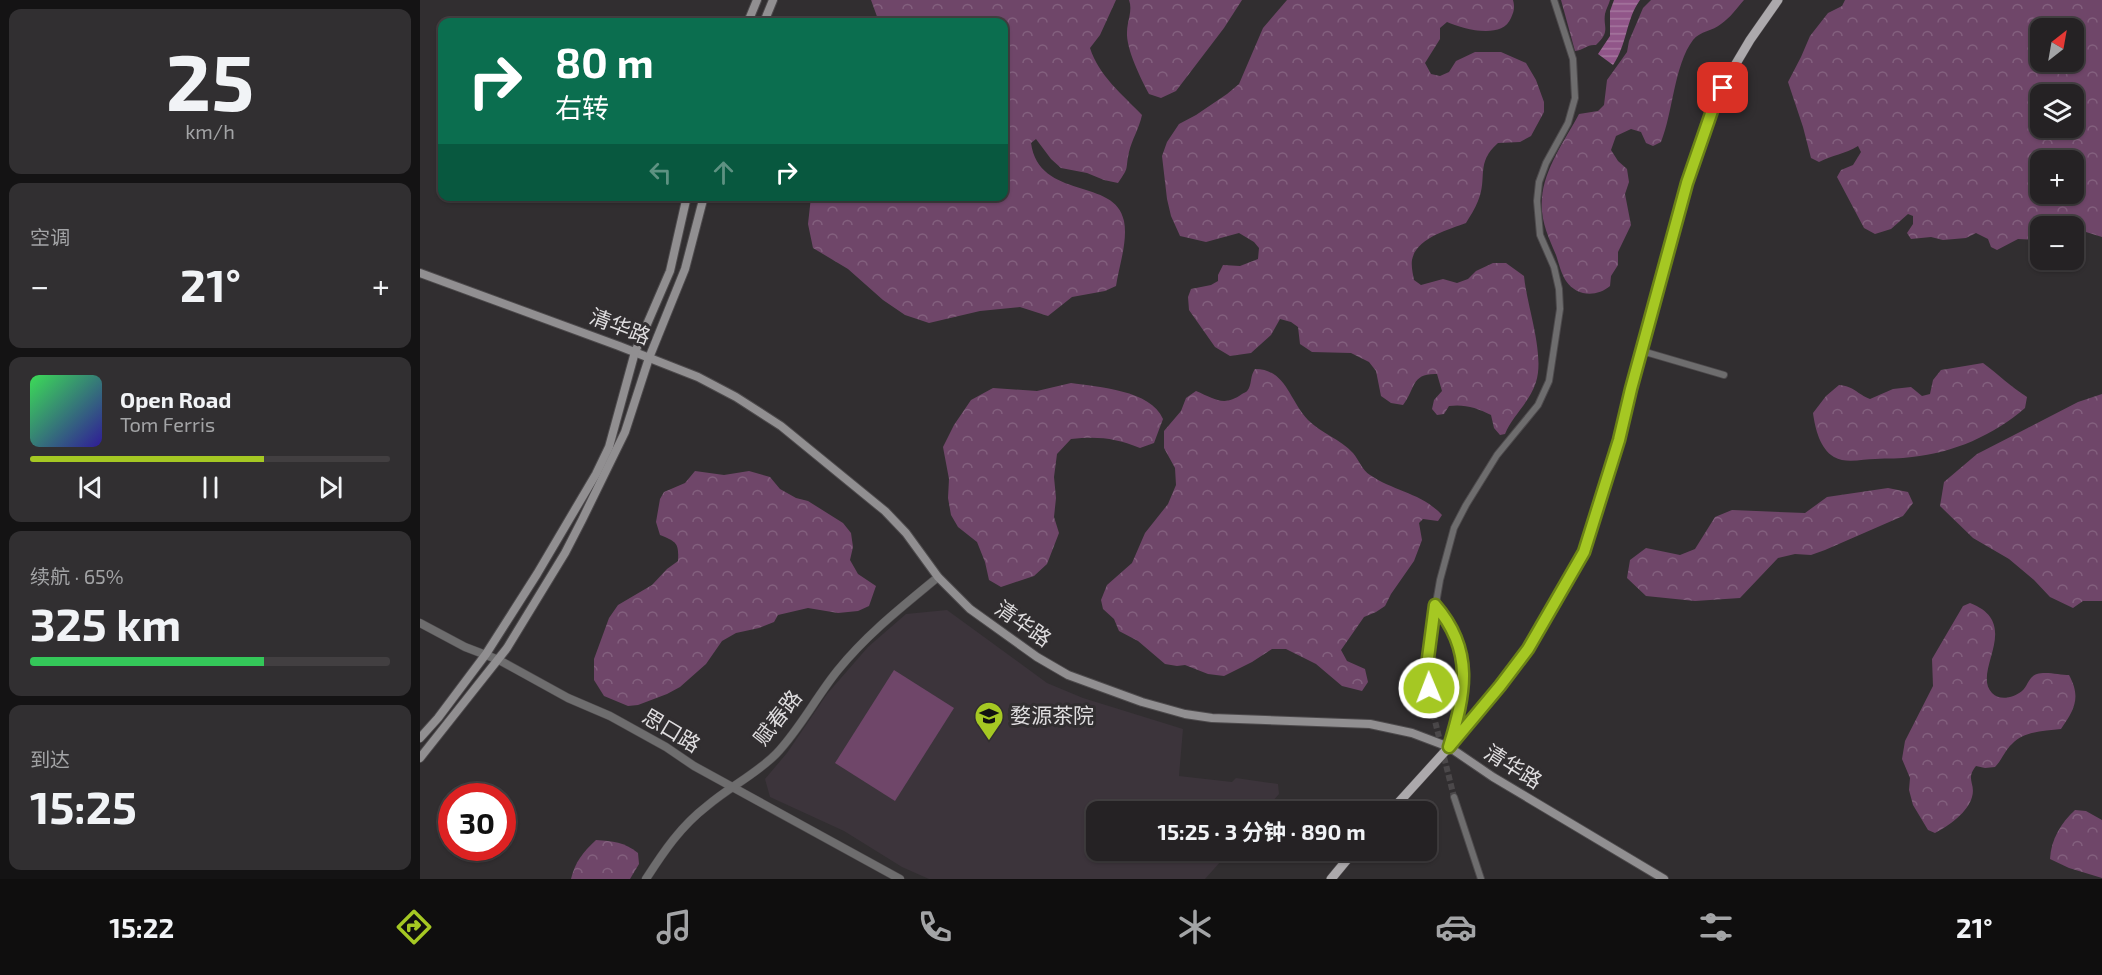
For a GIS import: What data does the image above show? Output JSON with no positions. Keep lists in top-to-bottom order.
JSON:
{
  "streets": {
    "main road": ["清华路"],
    "street": ["赋春路", "思口路"]
  },
  "crossings": [
    ["清华路", "赋春路"],
    ["赋春路", "思口路"]
  ],
  "places": {
    "school or university": ["婺源茶院"]
  },
  "north": "top right",
  "page": {
    "tile": [
      ["25", "km/h"],
      "空调",
      ["续航 · 65%", "325 km"],
      ["到达", "15:25"]
    ],
    "map_buttons": ["+", "−"],
    "turn": ["80 m", "右转"],
    "heat": ["−", "21°", "+"],
    "song": ["Open Road", "Tom Ferris"],
    "limit": "30",
    "trip": "15:25 · 3 分钟 · 890 m",
    "tabs": ["15:22", "21°"]
  }
}
